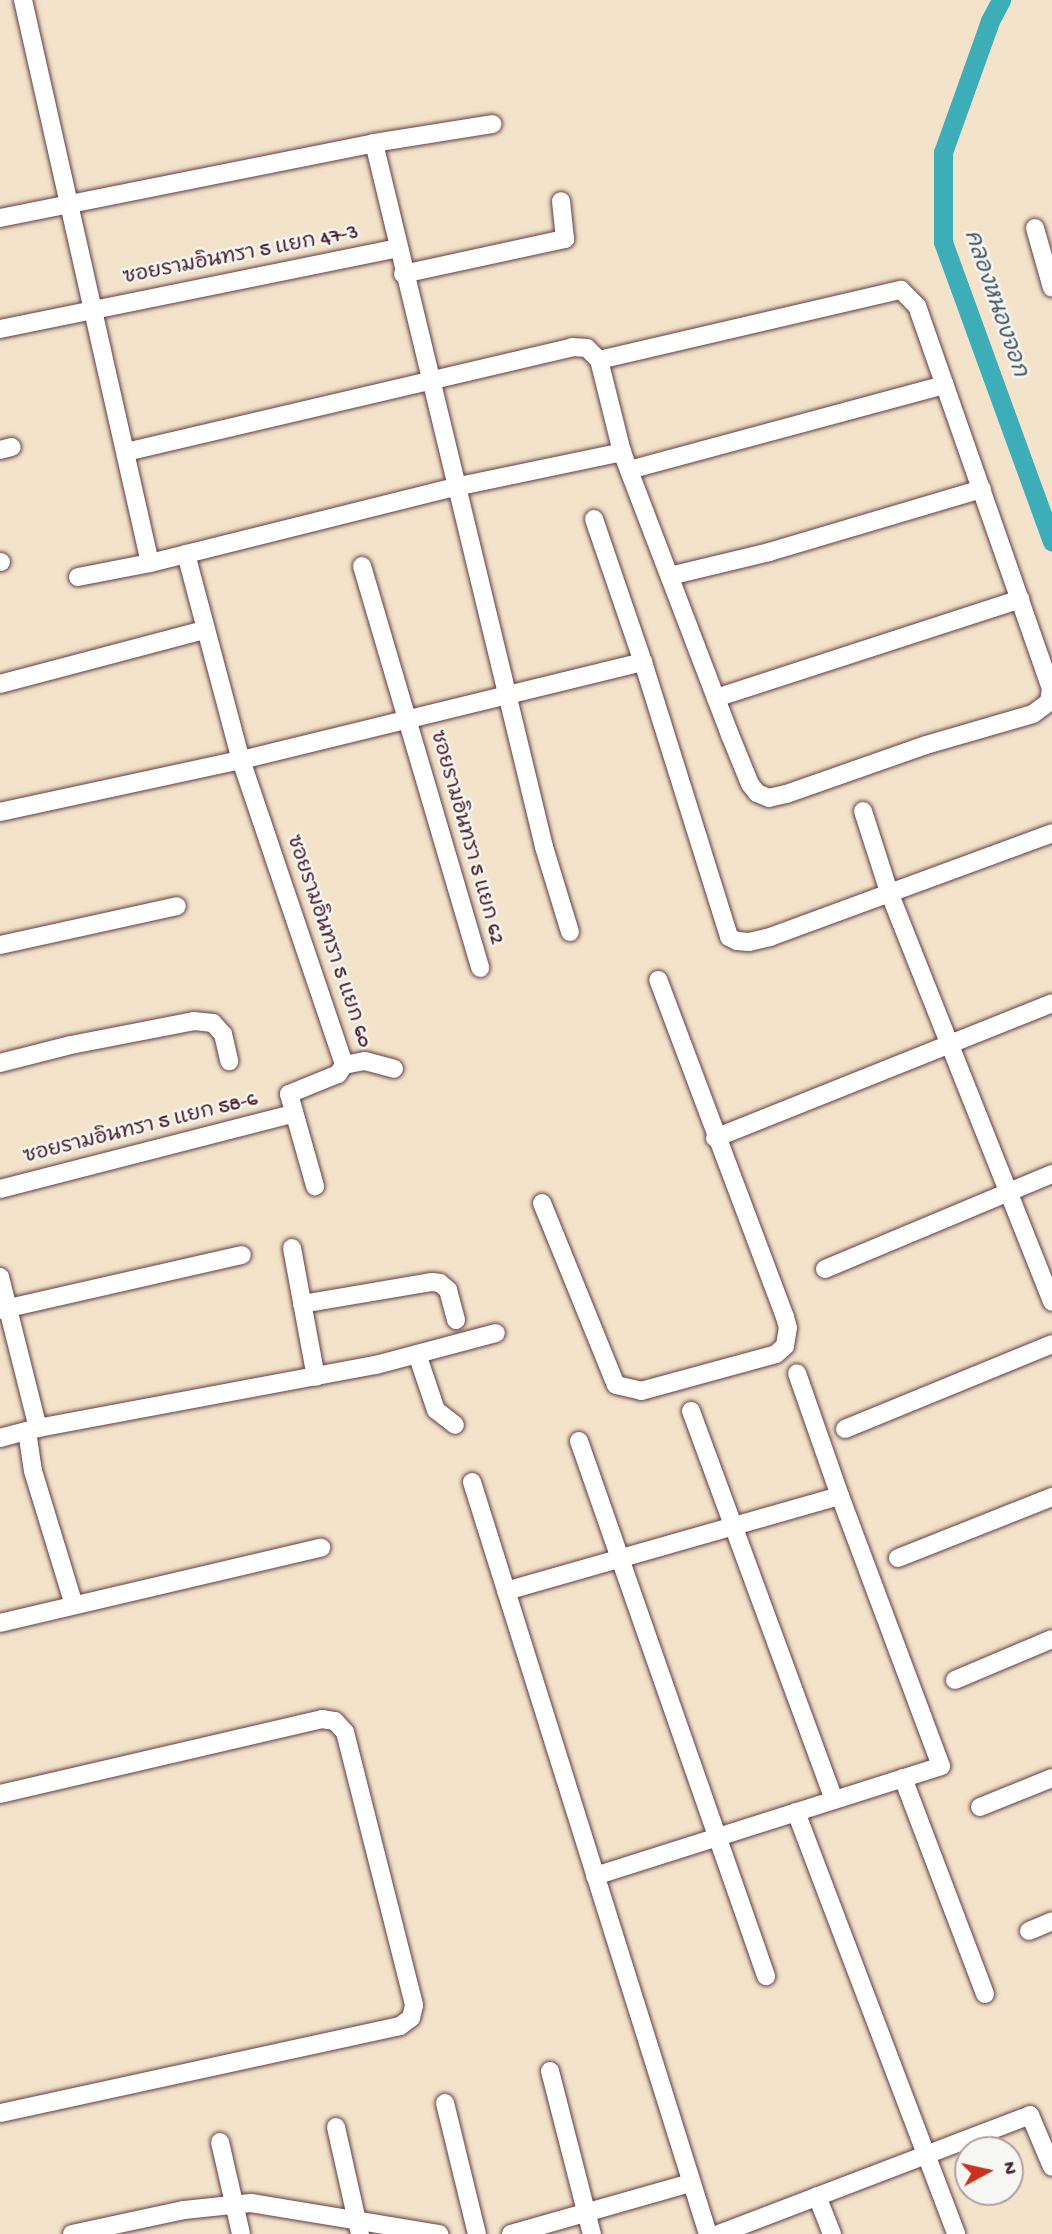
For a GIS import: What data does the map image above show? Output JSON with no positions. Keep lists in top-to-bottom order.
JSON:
{
  "streets": {
    "street": [
      "ซอยรามอินทรา 5 แยก 47-3",
      "ซอยรามอินทรา 5 แยก 62",
      "ซอยรามอินทรา 5 แยก 60",
      "ซอยรามอินทรา 5 แยก 58-6"
    ]
  },
  "crossings": [
    ["ซอยรามอินทรา 5 แยก 60", "ซอยรามอินทรา 5 แยก 58-6"]
  ],
  "water": ["คลองหนองจอก"],
  "north": "right"
}
